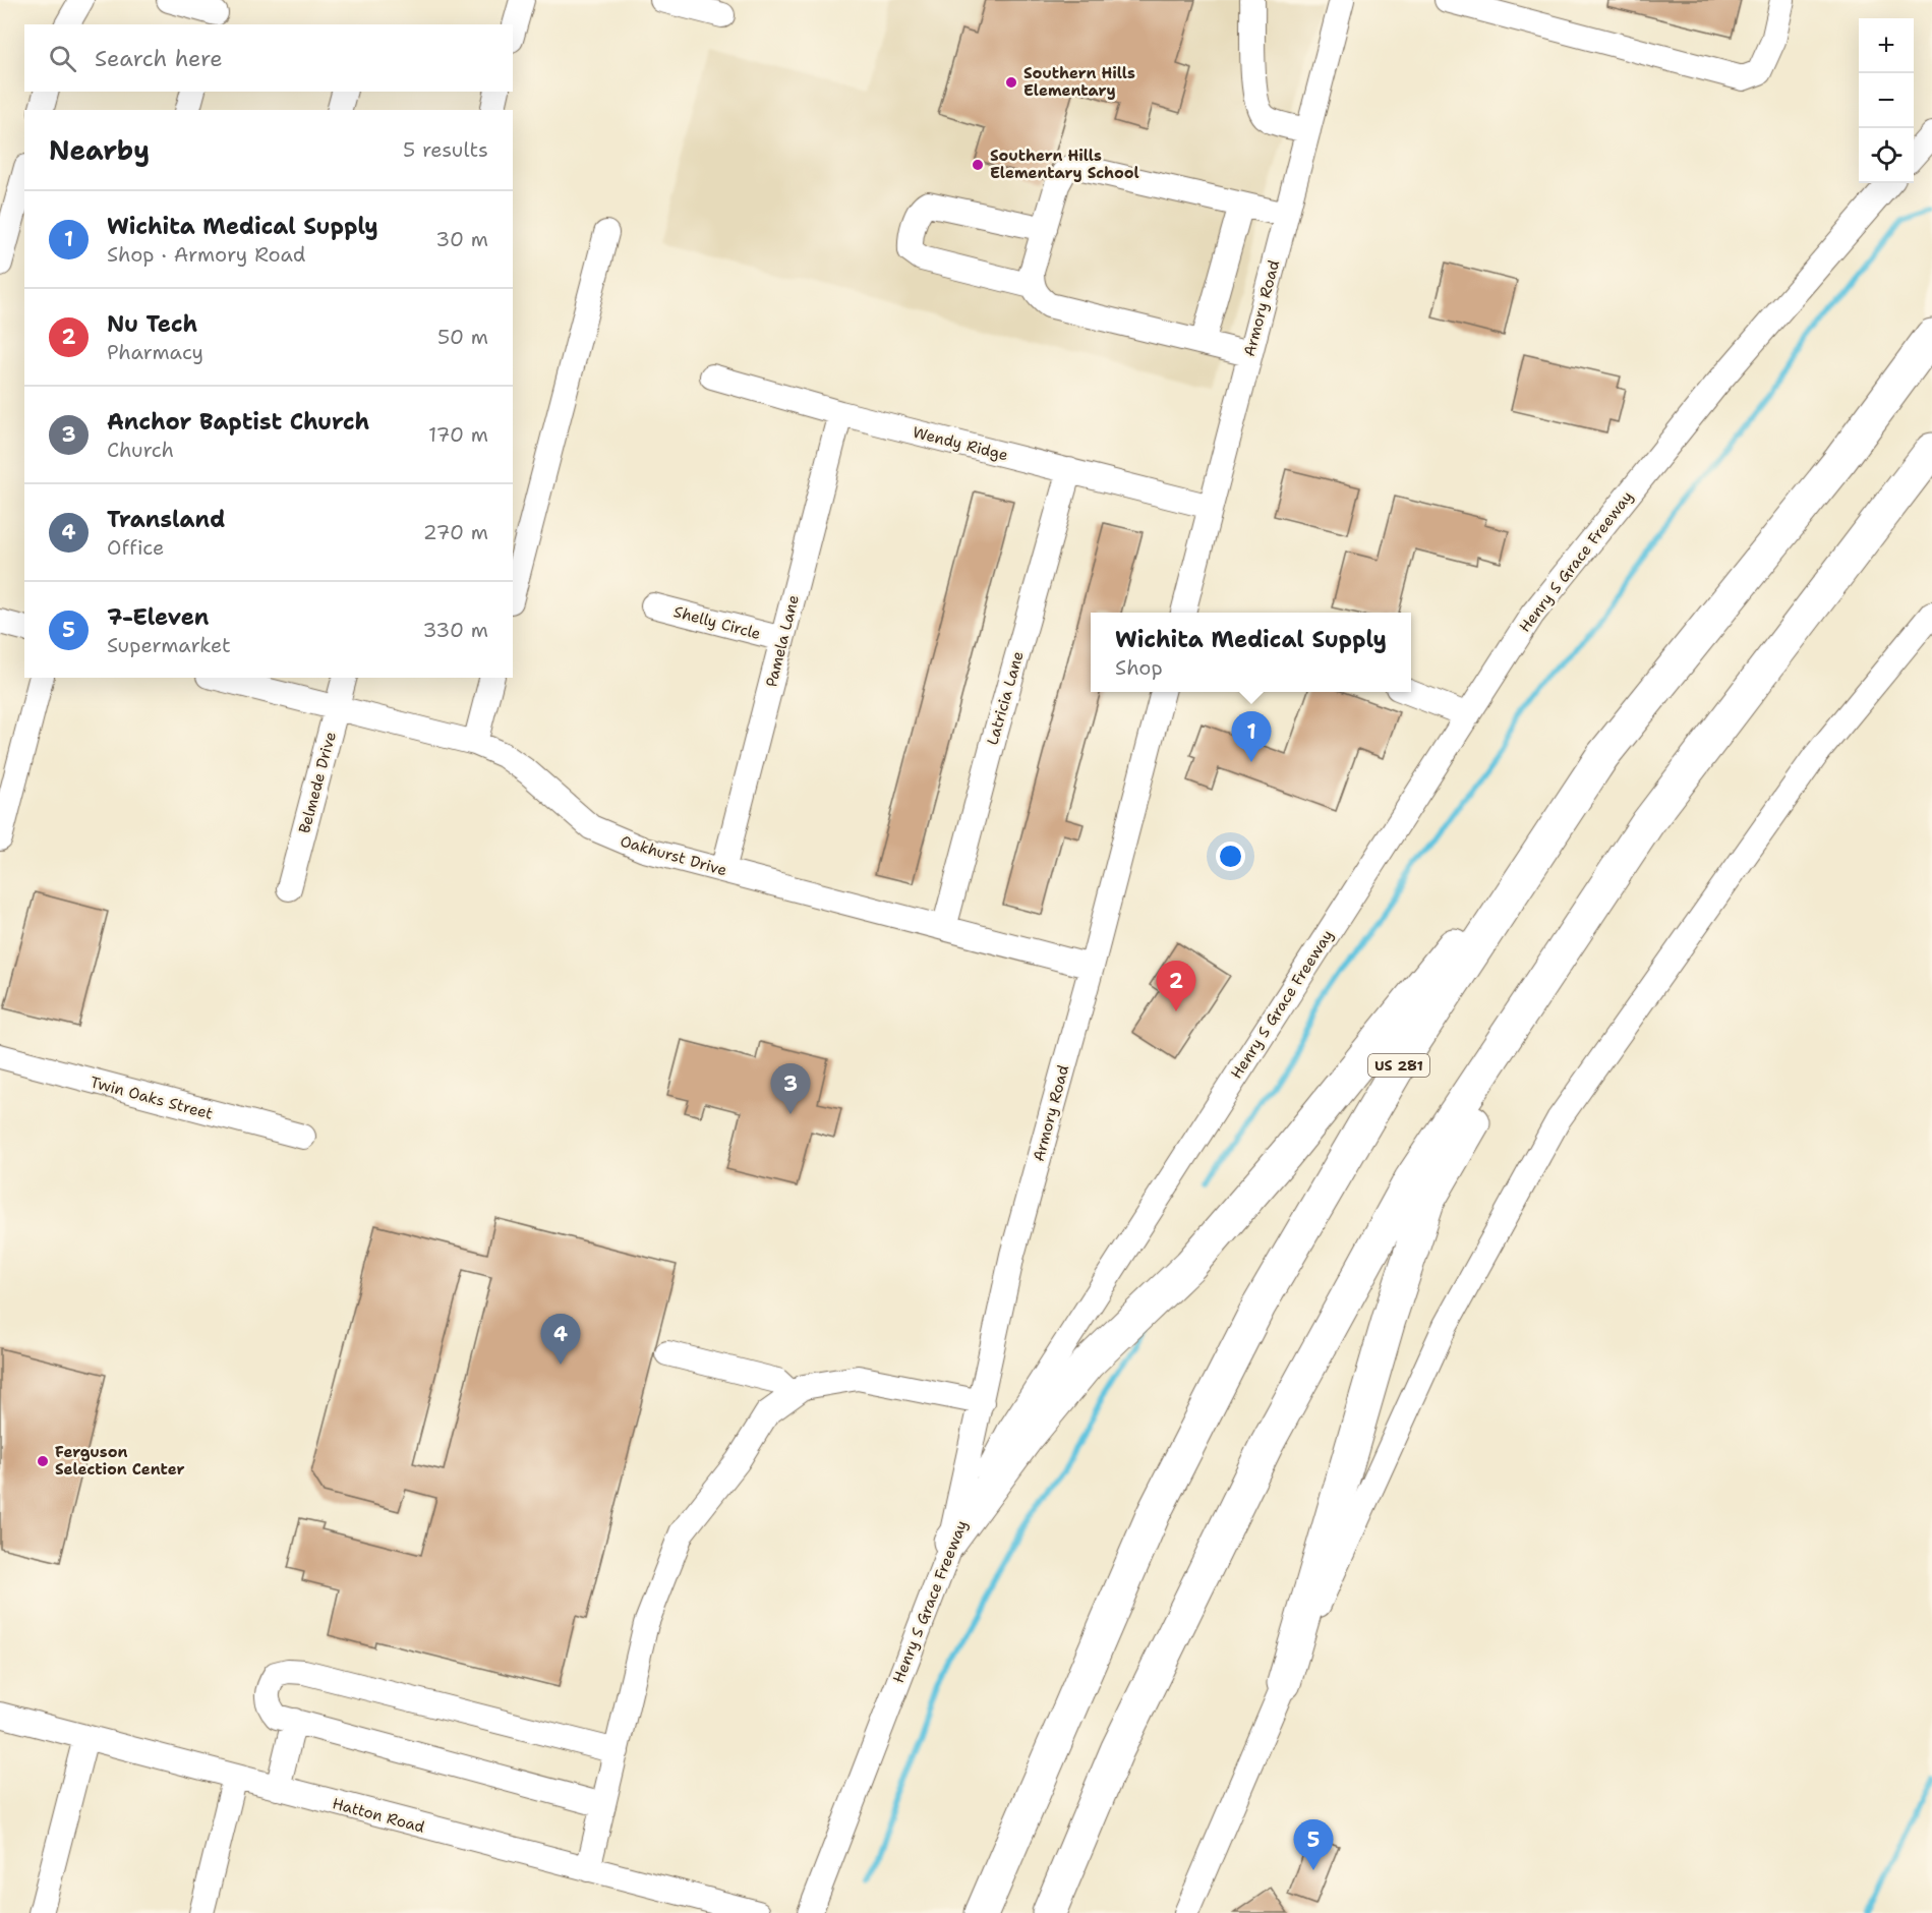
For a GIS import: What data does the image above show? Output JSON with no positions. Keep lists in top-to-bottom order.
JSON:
{
  "streets": {
    "highway": ["US 281"],
    "street": [
      "Armory Road",
      "Wendy Ridge",
      "Henry S Grace Freeway",
      "Shelly Circle",
      "Pamela Lane",
      "Latricia Lane",
      "Belmede Drive",
      "Oakhurst Drive",
      "Twin Oaks Street",
      "Hatton Road"
    ]
  },
  "crossings": [
    ["Armory Road", "Wendy Ridge"],
    ["Armory Road", "Henry S Grace Freeway"],
    ["Armory Road", "Oakhurst Drive"],
    ["Wendy Ridge", "Pamela Lane"],
    ["Wendy Ridge", "Latricia Lane"],
    ["Shelly Circle", "Pamela Lane"],
    ["Pamela Lane", "Oakhurst Drive"],
    ["Latricia Lane", "Oakhurst Drive"],
    ["Belmede Drive", "Oakhurst Drive"]
  ],
  "places": ["Southern Hills Elementary", "Southern Hills Elementary School", "Ferguson Selection Center"],
  "page": {
    "map_buttons": ["+", "−"],
    "search": "Search here",
    "heading": ["Nearby", "5 results"],
    "list": [
      {
        "mark": "1",
        "name": "Wichita Medical Supply",
        "note": "Shop · Armory Road",
        "value": "30 m"
      },
      {
        "mark": "2",
        "name": "Nu Tech",
        "note": "Pharmacy",
        "value": "50 m"
      },
      {
        "mark": "3",
        "name": "Anchor Baptist Church",
        "note": "Church",
        "value": "170 m"
      },
      {
        "mark": "4",
        "name": "Transland",
        "note": "Office",
        "value": "270 m"
      },
      {
        "mark": "5",
        "name": "7-Eleven",
        "note": "Supermarket",
        "value": "330 m"
      }
    ],
    "popup": ["Wichita Medical Supply", "Shop"],
    "pins": [
      "1",
      "2",
      "3",
      "4",
      "5"
    ]
  }
}
